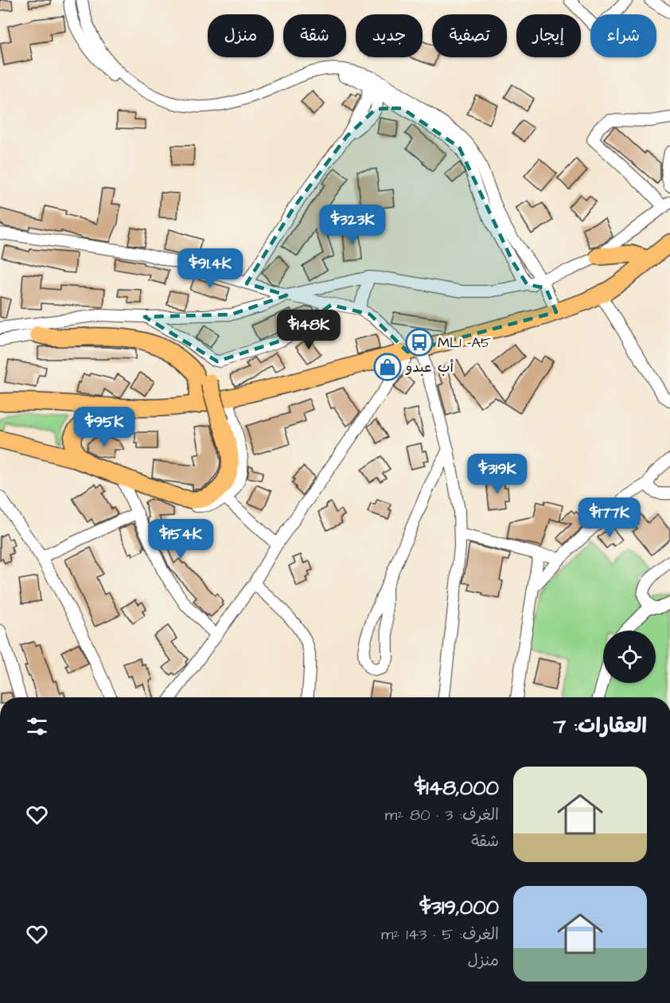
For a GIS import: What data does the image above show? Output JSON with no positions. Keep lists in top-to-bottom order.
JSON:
{
  "places": {
    "bus stop": ["ML1 -A5"],
    "shop": ["أب عبدو"]
  },
  "page": {
    "chip": [
      "شراء",
      "إيجار",
      "تصفية",
      "جديد",
      "شقة",
      "منزل"
    ],
    "price": [
      "$323K",
      "$91.4K",
      "$148K",
      "$95K",
      "$319K",
      "$177K",
      "$154K"
    ],
    "heading": "العقارات: 7",
    "list": [
      {
        "name": "$148,000",
        "note": "الغرف: 3 · 80 m² · شقة"
      },
      {
        "name": "$319,000",
        "note": "الغرف: 5 · 143 m² · منزل"
      }
    ]
  }
}
